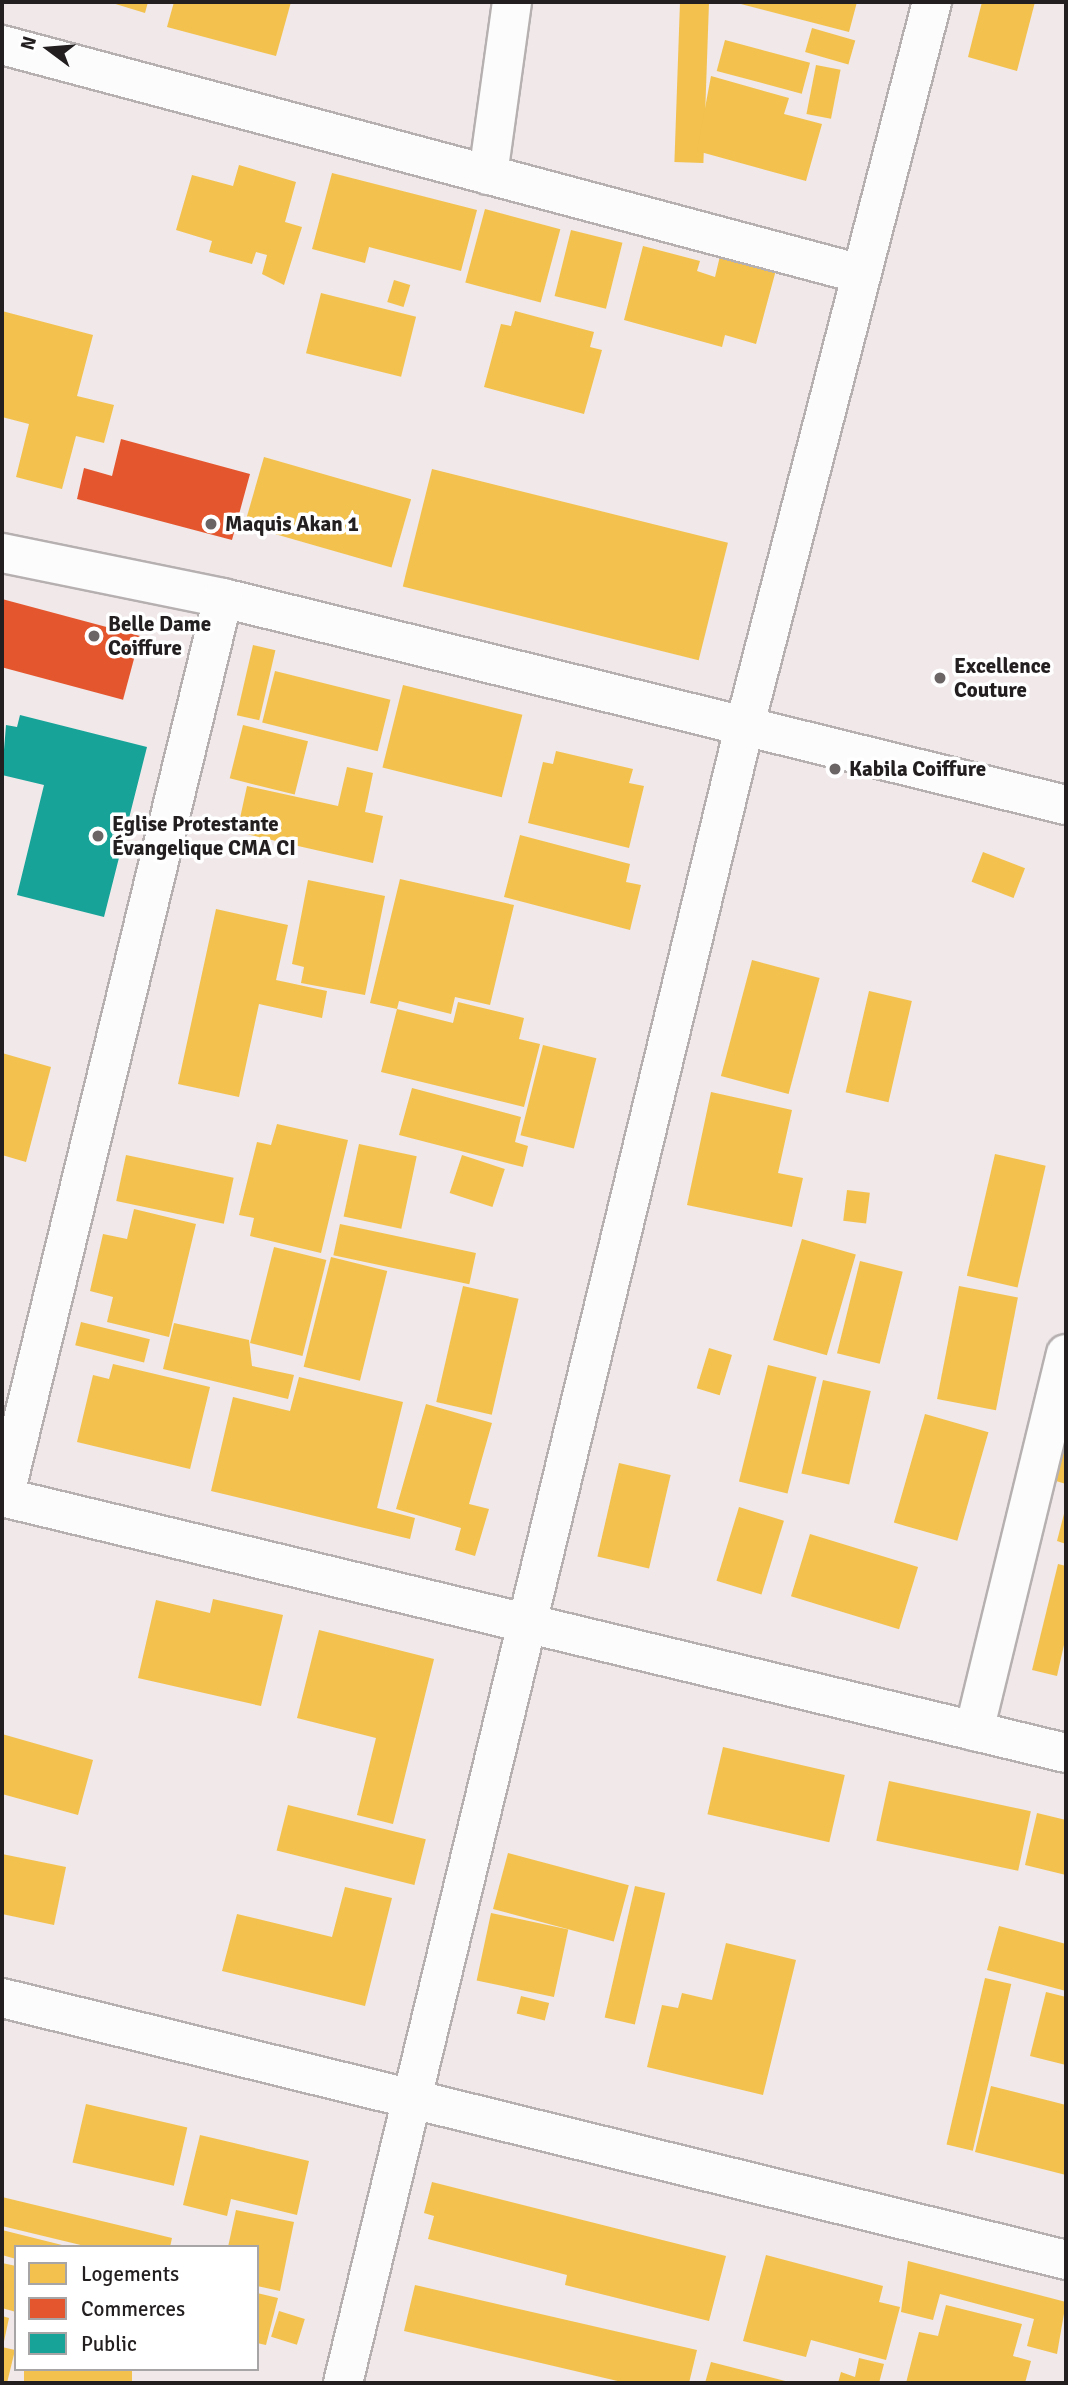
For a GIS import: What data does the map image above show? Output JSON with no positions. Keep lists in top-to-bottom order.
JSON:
{
  "places": [
    "Maquis Akan 1",
    "Belle Dame Coiffure",
    "Excellence Couture",
    "Kabila Coiffure",
    "Eglise Protestante Évangelique CMA CI"
  ],
  "legend": ["Logements", "Commerces", "Public"],
  "north": "left"
}
